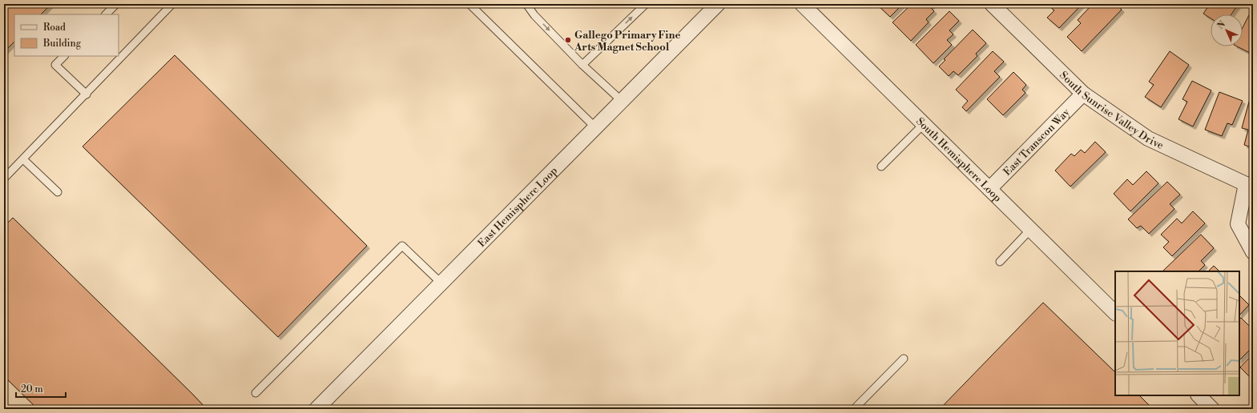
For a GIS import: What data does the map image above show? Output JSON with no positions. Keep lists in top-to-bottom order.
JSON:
{
  "streets": {
    "street": [
      "South Sunrise Valley Drive",
      "East Transcon Way",
      "South Hemisphere Loop",
      "East Hemisphere Loop"
    ]
  },
  "crossings": [
    ["South Sunrise Valley Drive", "East Transcon Way"],
    ["East Transcon Way", "South Hemisphere Loop"]
  ],
  "places": ["Gallego Primary Fine Arts Magnet School"],
  "legend": ["Road", "Building"],
  "scale_bar": "20 m",
  "north": "top left"
}
